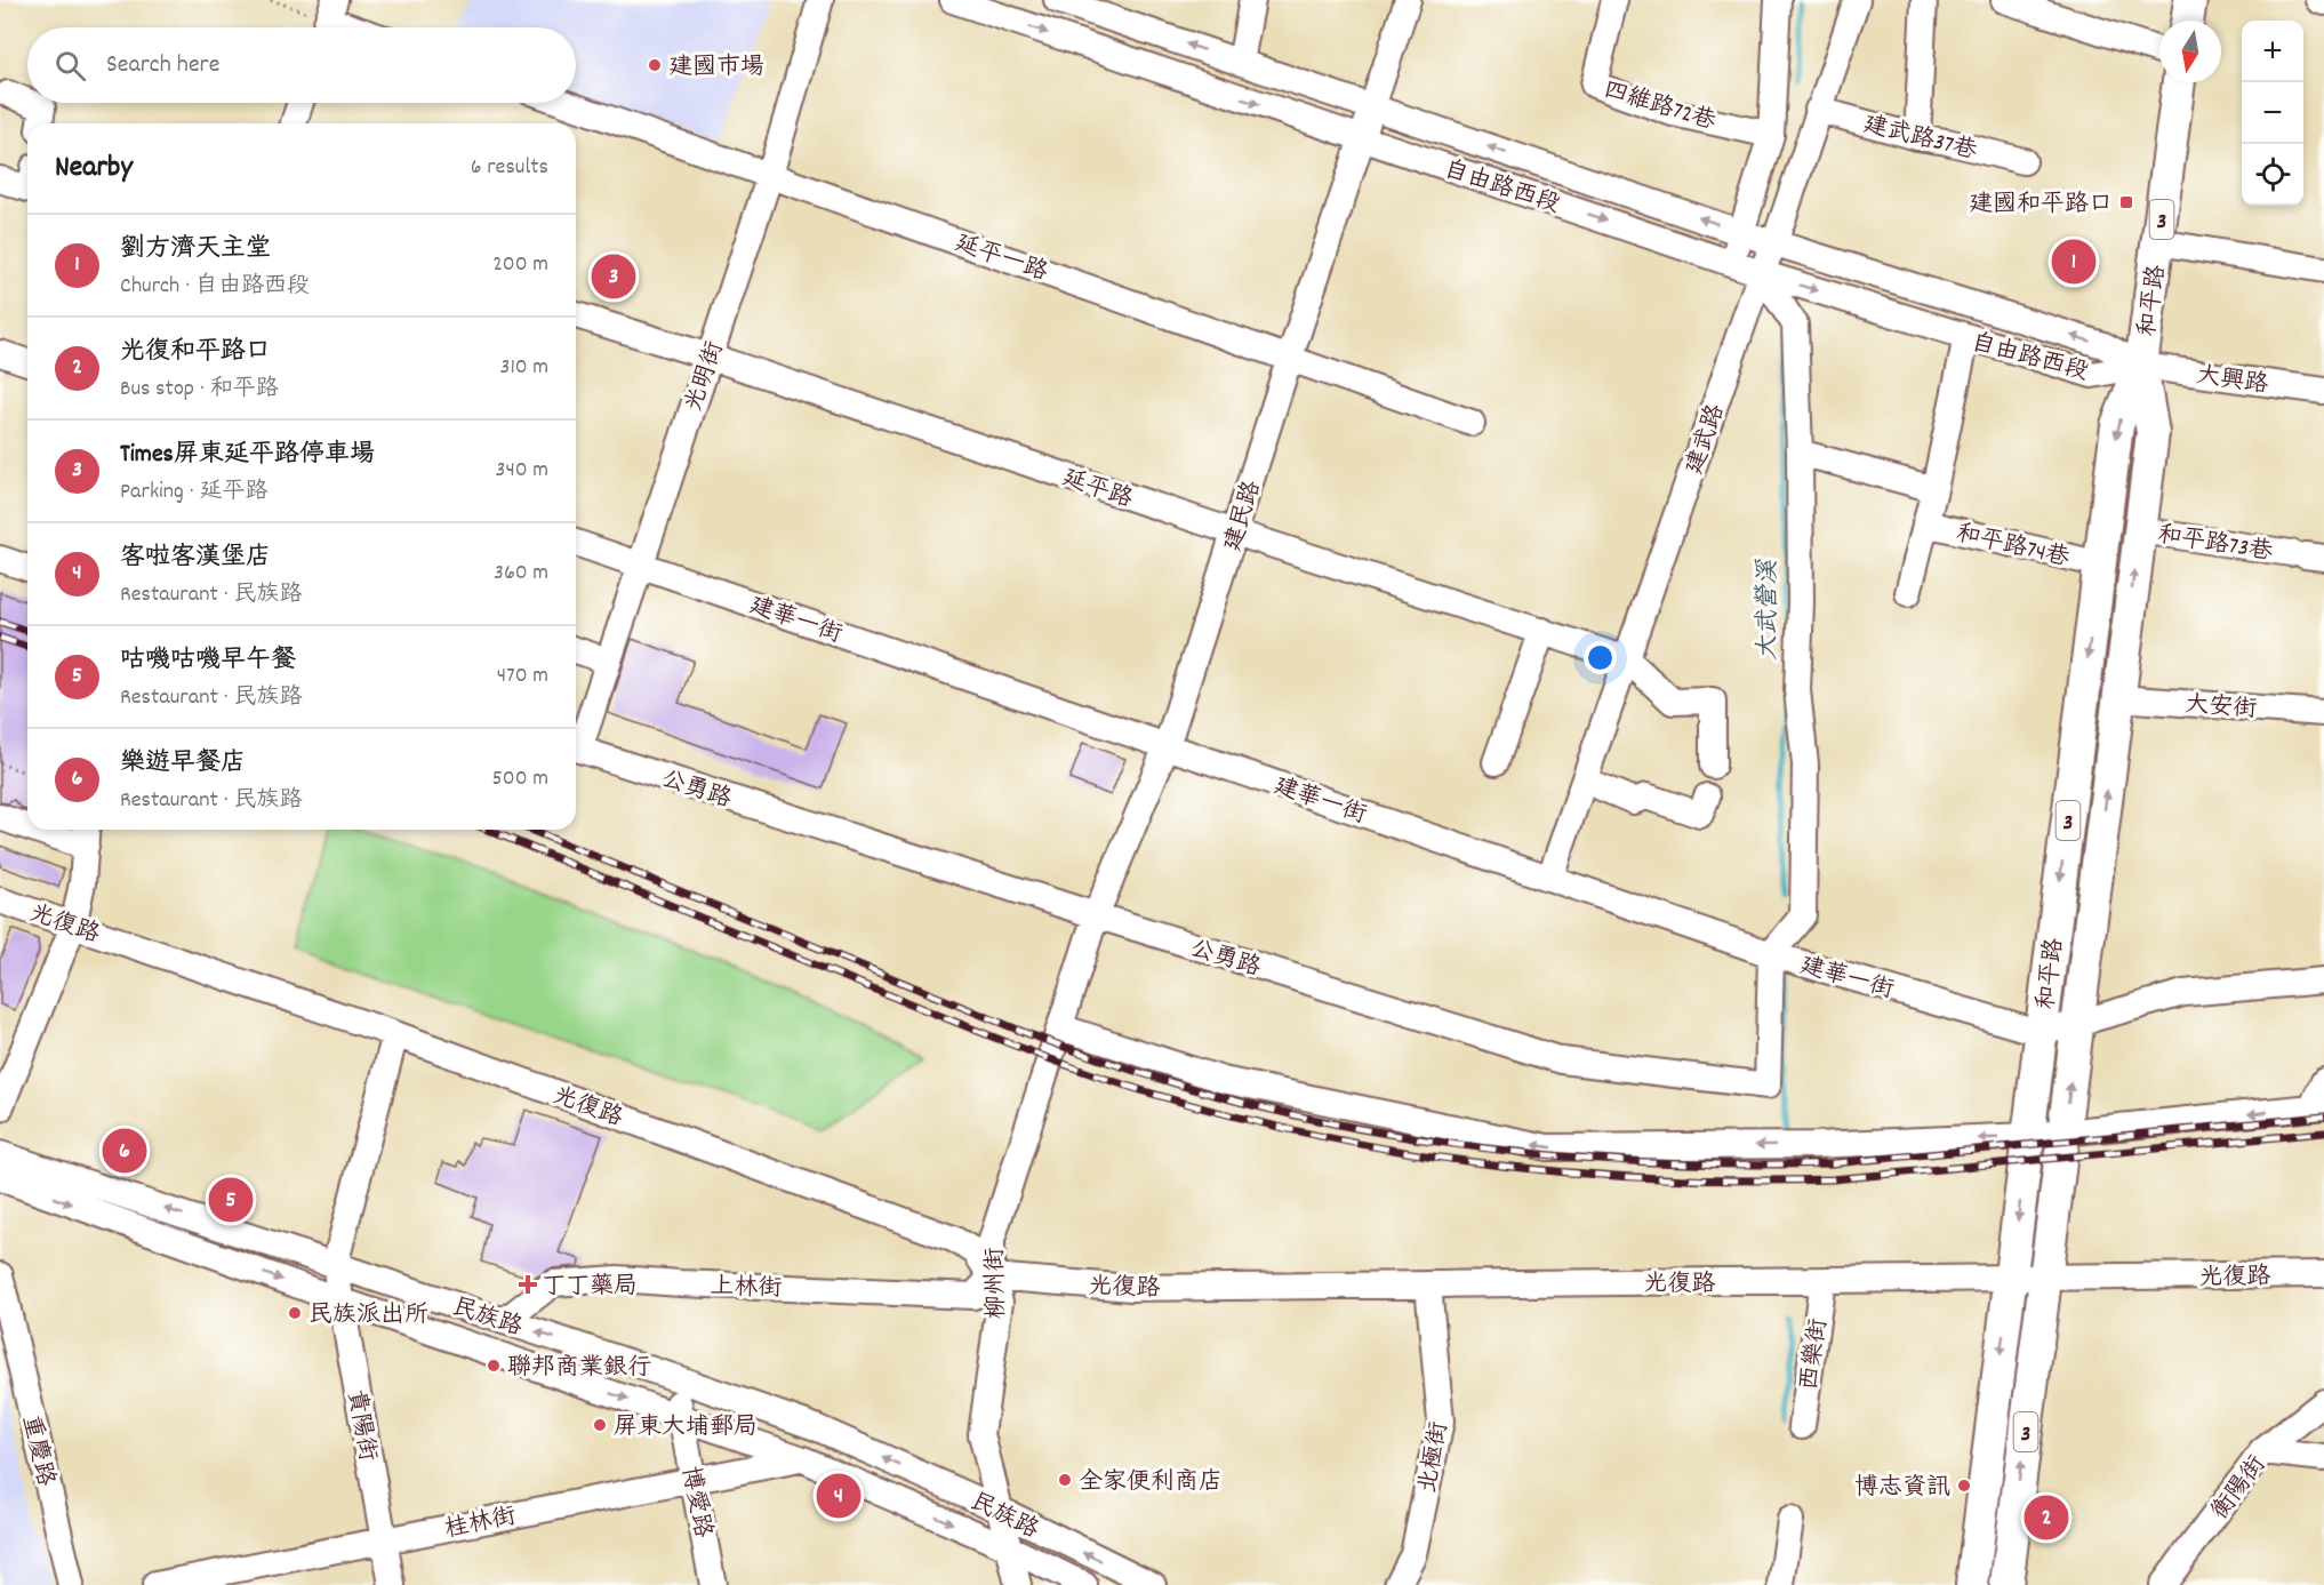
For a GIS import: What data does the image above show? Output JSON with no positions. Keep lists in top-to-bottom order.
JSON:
{
  "streets": {
    "main road": ["3", "和平路"],
    "street": [
      "四維路72巷",
      "建武路37巷",
      "自由路西段",
      "延平一路",
      "光明街",
      "大興路",
      "建武路",
      "延平路",
      "建民路",
      "和平路73巷",
      "和平路74巷",
      "建華一街",
      "大安街",
      "公勇路",
      "光復路",
      "柳州街",
      "上林街",
      "民族路",
      "西樂街",
      "貴陽街",
      "重慶路",
      "北極街",
      "衡陽街",
      "博愛路",
      "桂林街"
    ]
  },
  "crossings": [
    ["建武路37巷", "建武路"],
    ["自由路西段", "和平路"],
    ["自由路西段", "大興路"],
    ["自由路西段", "建武路"],
    ["自由路西段", "建民路"],
    ["延平一路", "光明街"],
    ["延平一路", "建民路"],
    ["和平路", "大興路"],
    ["和平路", "和平路73巷"],
    ["和平路", "和平路74巷"],
    ["和平路", "建華一街"],
    ["和平路", "大安街"],
    ["和平路", "光復路"],
    ["光明街", "延平路"],
    ["光明街", "建華一街"],
    ["建武路", "延平路"],
    ["建武路", "建華一街"],
    ["延平路", "建民路"],
    ["建民路", "建華一街"],
    ["建民路", "公勇路"],
    ["建民路", "柳州街"],
    ["建華一街", "公勇路"],
    ["光復路", "柳州街"],
    ["光復路", "上林街"],
    ["光復路", "西樂街"],
    ["光復路", "北極街"],
    ["柳州街", "上林街"],
    ["柳州街", "民族路"],
    ["上林街", "民族路"],
    ["民族路", "貴陽街"],
    ["民族路", "博愛路"],
    ["民族路", "桂林街"],
    ["貴陽街", "桂林街"],
    ["博愛路", "桂林街"]
  ],
  "water": ["大武營溪"],
  "places": {
    "other": [
      "建國市場",
      "民族派出所",
      "聯邦商業銀行",
      "屏東大埔郵局",
      "全家便利商店",
      "博志資訊"
    ],
    "transit": ["建國和平路口"],
    "health": ["丁丁藥局"]
  },
  "north": "bottom",
  "page": {
    "map_buttons": ["+", "−"],
    "search": "Search here",
    "heading": ["Nearby", "6 results"],
    "list": [
      {
        "mark": "1",
        "name": "劉方濟天主堂",
        "note": "Church · 自由路西段",
        "value": "200 m"
      },
      {
        "mark": "2",
        "name": "光復和平路口",
        "note": "Bus stop · 和平路",
        "value": "310 m"
      },
      {
        "mark": "3",
        "name": "Times屏東延平路停車場",
        "note": "Parking · 延平路",
        "value": "340 m"
      },
      {
        "mark": "4",
        "name": "客啦客漢堡店",
        "note": "Restaurant · 民族路",
        "value": "360 m"
      },
      {
        "mark": "5",
        "name": "咕嘰咕嘰早午餐",
        "note": "Restaurant · 民族路",
        "value": "470 m"
      },
      {
        "mark": "6",
        "name": "樂遊早餐店",
        "note": "Restaurant · 民族路",
        "value": "500 m"
      }
    ],
    "pins": [
      "1",
      "3",
      "6",
      "5",
      "4",
      "2"
    ]
  }
}
